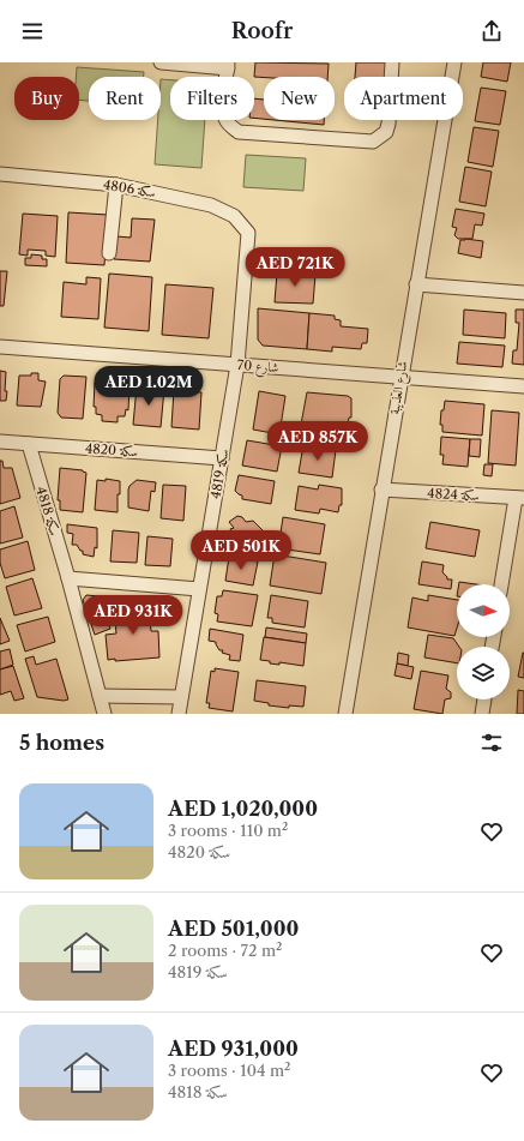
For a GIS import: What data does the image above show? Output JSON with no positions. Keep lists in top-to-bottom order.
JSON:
{
  "streets": {
    "street": [
      "سكة 4806",
      "شارع 70",
      "شارع العذيبة",
      "سكة 4820",
      "سكة 4819",
      "سكة 4824",
      "سكة 4818"
    ]
  },
  "crossings": [
    ["سكة 4806", "سكة 4819"],
    ["شارع 70", "شارع العذيبة"],
    ["شارع 70", "سكة 4819"],
    ["شارع العذيبة", "سكة 4824"],
    ["سكة 4820", "سكة 4819"],
    ["سكة 4820", "سكة 4818"]
  ],
  "north": "right",
  "page": {
    "header": "Roofr",
    "chip": [
      "Buy",
      "Rent",
      "Filters",
      "New",
      "Apartment"
    ],
    "price": [
      "AED 721K",
      "AED 1.02M",
      "AED 857K",
      "AED 501K",
      "AED 931K"
    ],
    "heading": "5 homes",
    "list": [
      {
        "name": "AED 1,020,000",
        "note": "3 rooms · 110 m² · سكة 4820"
      },
      {
        "name": "AED 501,000",
        "note": "2 rooms · 72 m² · سكة 4819"
      },
      {
        "name": "AED 931,000",
        "note": "3 rooms · 104 m² · سكة 4818"
      }
    ]
  }
}
